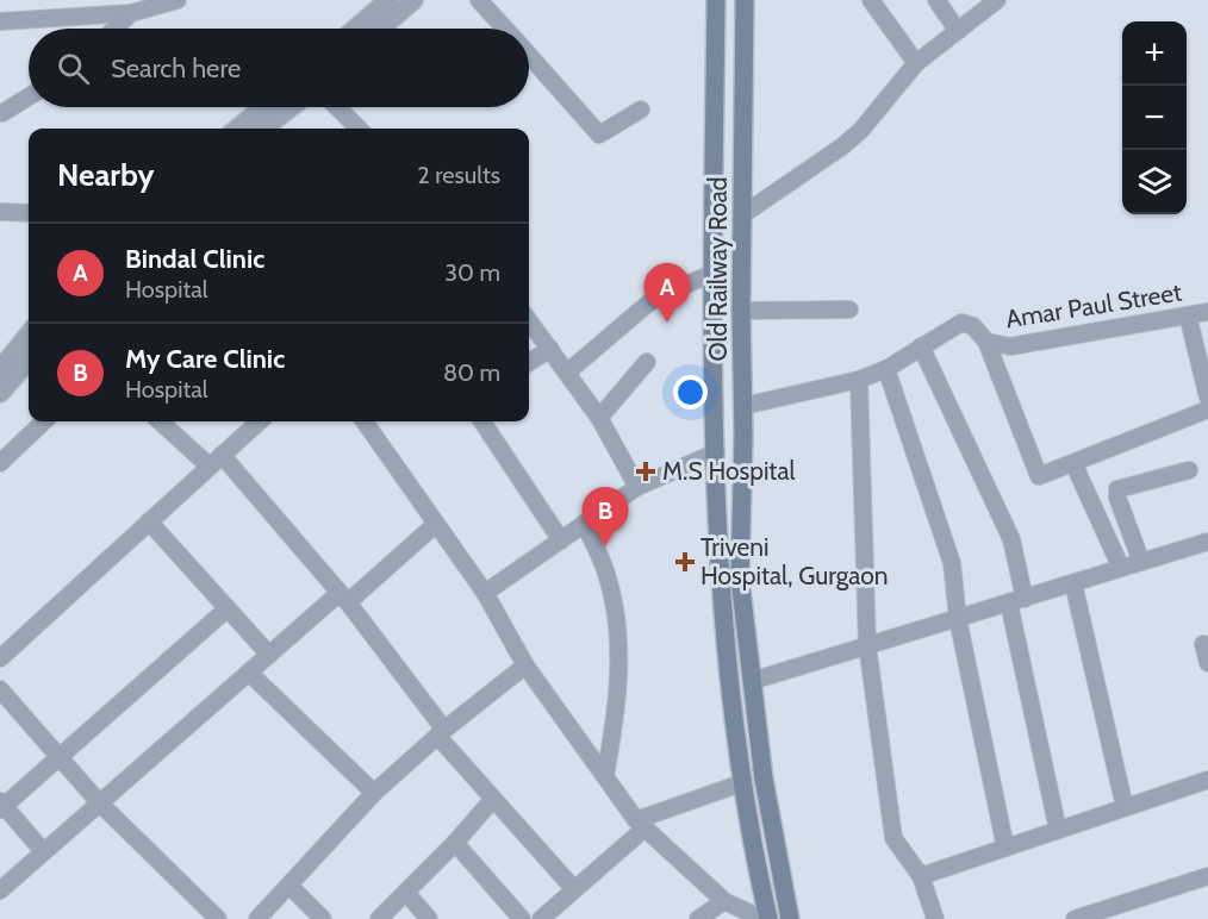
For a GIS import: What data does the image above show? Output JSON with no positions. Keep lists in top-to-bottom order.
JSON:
{
  "streets": {
    "main road": ["Old Railway Road"],
    "street": ["Amar Paul Street"]
  },
  "places": {
    "health": ["M.S Hospital", "Triveni Hospital, Gurgaon"]
  },
  "page": {
    "map_buttons": ["+", "−"],
    "search": "Search here",
    "heading": ["Nearby", "2 results"],
    "list": [
      {
        "mark": "A",
        "name": "Bindal Clinic",
        "note": "Hospital",
        "value": "30 m"
      },
      {
        "mark": "B",
        "name": "My Care Clinic",
        "note": "Hospital",
        "value": "80 m"
      }
    ],
    "pins": ["A", "B"]
  }
}
